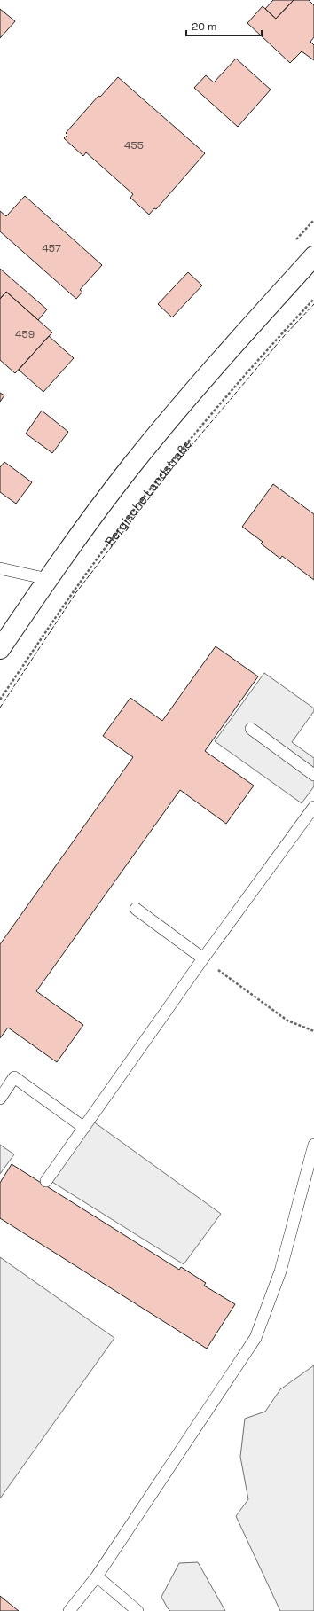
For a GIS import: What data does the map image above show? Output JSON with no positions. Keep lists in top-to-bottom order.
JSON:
{
  "streets": {
    "path": ["Bergische Landstraße"]
  },
  "house_numbers": ["455", "457", "459"],
  "scale_bar": "20 m"
}
